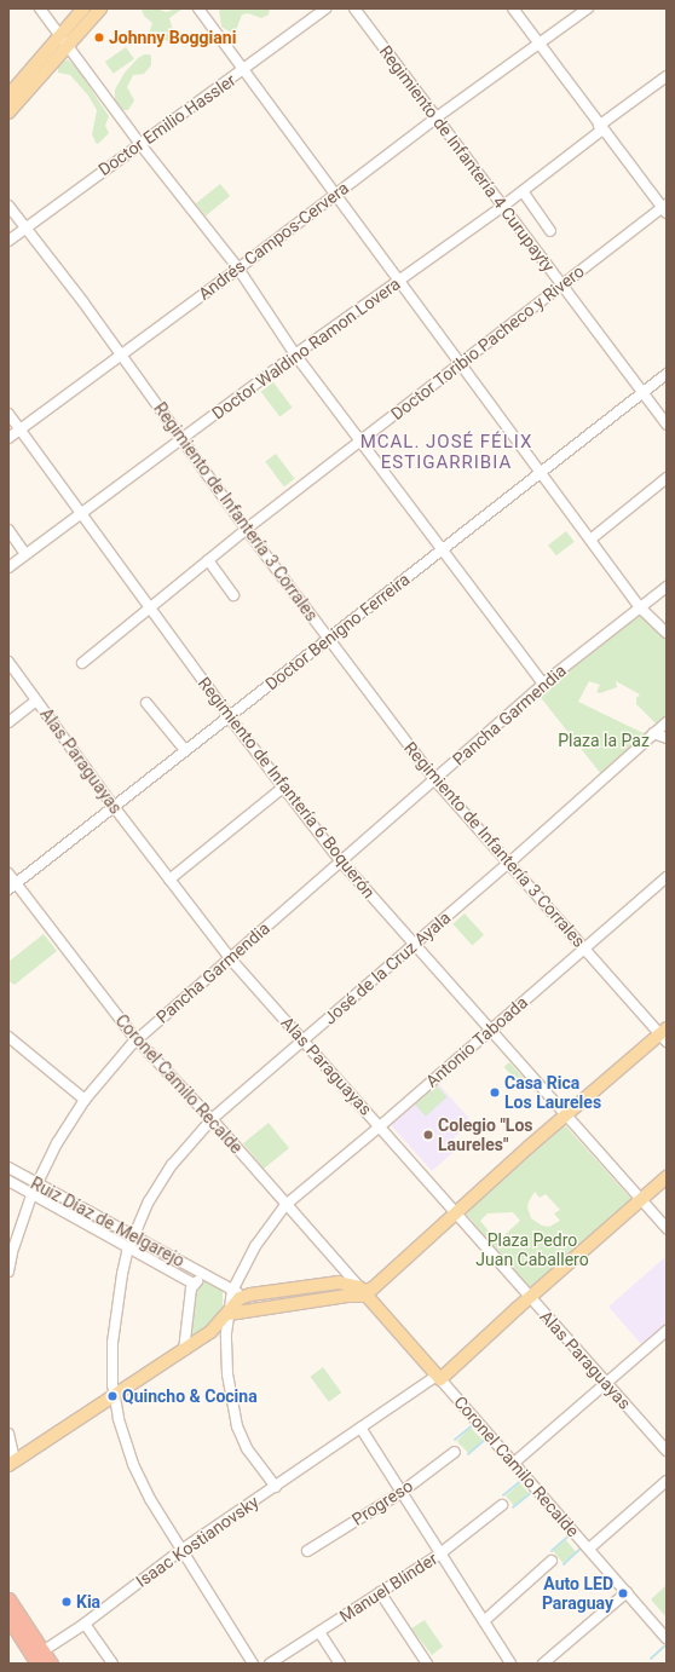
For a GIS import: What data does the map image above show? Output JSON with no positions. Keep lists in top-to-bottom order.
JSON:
{
  "streets": {
    "main road": ["Coronel Camilo Recalde"],
    "street": [
      "Doctor Emilio Hassler",
      "Regimiento de Infantería 4 Curupayty",
      "Andrés Campos-Cervera",
      "Doctor Toribio Pacheco y Rivero",
      "Doctor Waldino Ramon Lovera",
      "Regimiento de Infantería 3 Corrales",
      "Doctor Benigno Ferreira",
      "Pancha Garmendia",
      "Alas Paraguayas",
      "Regimiento de Infantería 6 Boquerón",
      "José de la Cruz Ayala",
      "Antonio Taboada",
      "Ruiz Díaz de Melgarejo",
      "Progreso",
      "Isaac Kostianovsky",
      "Manuel Blinder"
    ]
  },
  "crossings": [
    ["Doctor Emilio Hassler", "Regimiento de Infantería 3 Corrales"],
    ["Regimiento de Infantería 4 Curupayty", "Andrés Campos-Cervera"],
    ["Regimiento de Infantería 4 Curupayty", "Doctor Toribio Pacheco y Rivero"],
    ["Regimiento de Infantería 4 Curupayty", "Doctor Waldino Ramon Lovera"],
    ["Regimiento de Infantería 4 Curupayty", "Doctor Benigno Ferreira"],
    ["Andrés Campos-Cervera", "Regimiento de Infantería 3 Corrales"],
    ["Andrés Campos-Cervera", "Regimiento de Infantería 6 Boquerón"],
    ["Doctor Toribio Pacheco y Rivero", "Regimiento de Infantería 3 Corrales"],
    ["Doctor Toribio Pacheco y Rivero", "Regimiento de Infantería 6 Boquerón"],
    ["Doctor Waldino Ramon Lovera", "Regimiento de Infantería 3 Corrales"],
    ["Doctor Waldino Ramon Lovera", "Regimiento de Infantería 6 Boquerón"],
    ["Regimiento de Infantería 3 Corrales", "Doctor Benigno Ferreira"],
    ["Regimiento de Infantería 3 Corrales", "Pancha Garmendia"],
    ["Regimiento de Infantería 3 Corrales", "José de la Cruz Ayala"],
    ["Regimiento de Infantería 3 Corrales", "Antonio Taboada"],
    ["Doctor Benigno Ferreira", "Alas Paraguayas"],
    ["Doctor Benigno Ferreira", "Regimiento de Infantería 6 Boquerón"],
    ["Doctor Benigno Ferreira", "Coronel Camilo Recalde"],
    ["Pancha Garmendia", "Alas Paraguayas"],
    ["Pancha Garmendia", "Regimiento de Infantería 6 Boquerón"],
    ["Pancha Garmendia", "Coronel Camilo Recalde"],
    ["Pancha Garmendia", "Ruiz Díaz de Melgarejo"],
    ["Alas Paraguayas", "José de la Cruz Ayala"],
    ["Alas Paraguayas", "Antonio Taboada"],
    ["Regimiento de Infantería 6 Boquerón", "José de la Cruz Ayala"],
    ["Regimiento de Infantería 6 Boquerón", "Antonio Taboada"],
    ["José de la Cruz Ayala", "Coronel Camilo Recalde"],
    ["José de la Cruz Ayala", "Ruiz Díaz de Melgarejo"],
    ["José de la Cruz Ayala", "Isaac Kostianovsky"],
    ["Antonio Taboada", "Coronel Camilo Recalde"],
    ["Antonio Taboada", "Ruiz Díaz de Melgarejo"],
    ["Antonio Taboada", "Isaac Kostianovsky"],
    ["Coronel Camilo Recalde", "Isaac Kostianovsky"]
  ],
  "districts": ["MCAL. JOSÉ FÉLIX ESTIGARRIBIA"],
  "parks": ["Plaza la Paz", "Plaza Pedro Juan Caballero"],
  "places": [
    "Johnny Boggiani",
    "Casa Rica Los Laureles",
    "Colegio \"Los Laureles\"",
    "Quincho & Cocina",
    "Auto LED Paraguay",
    "Kia"
  ]
}
